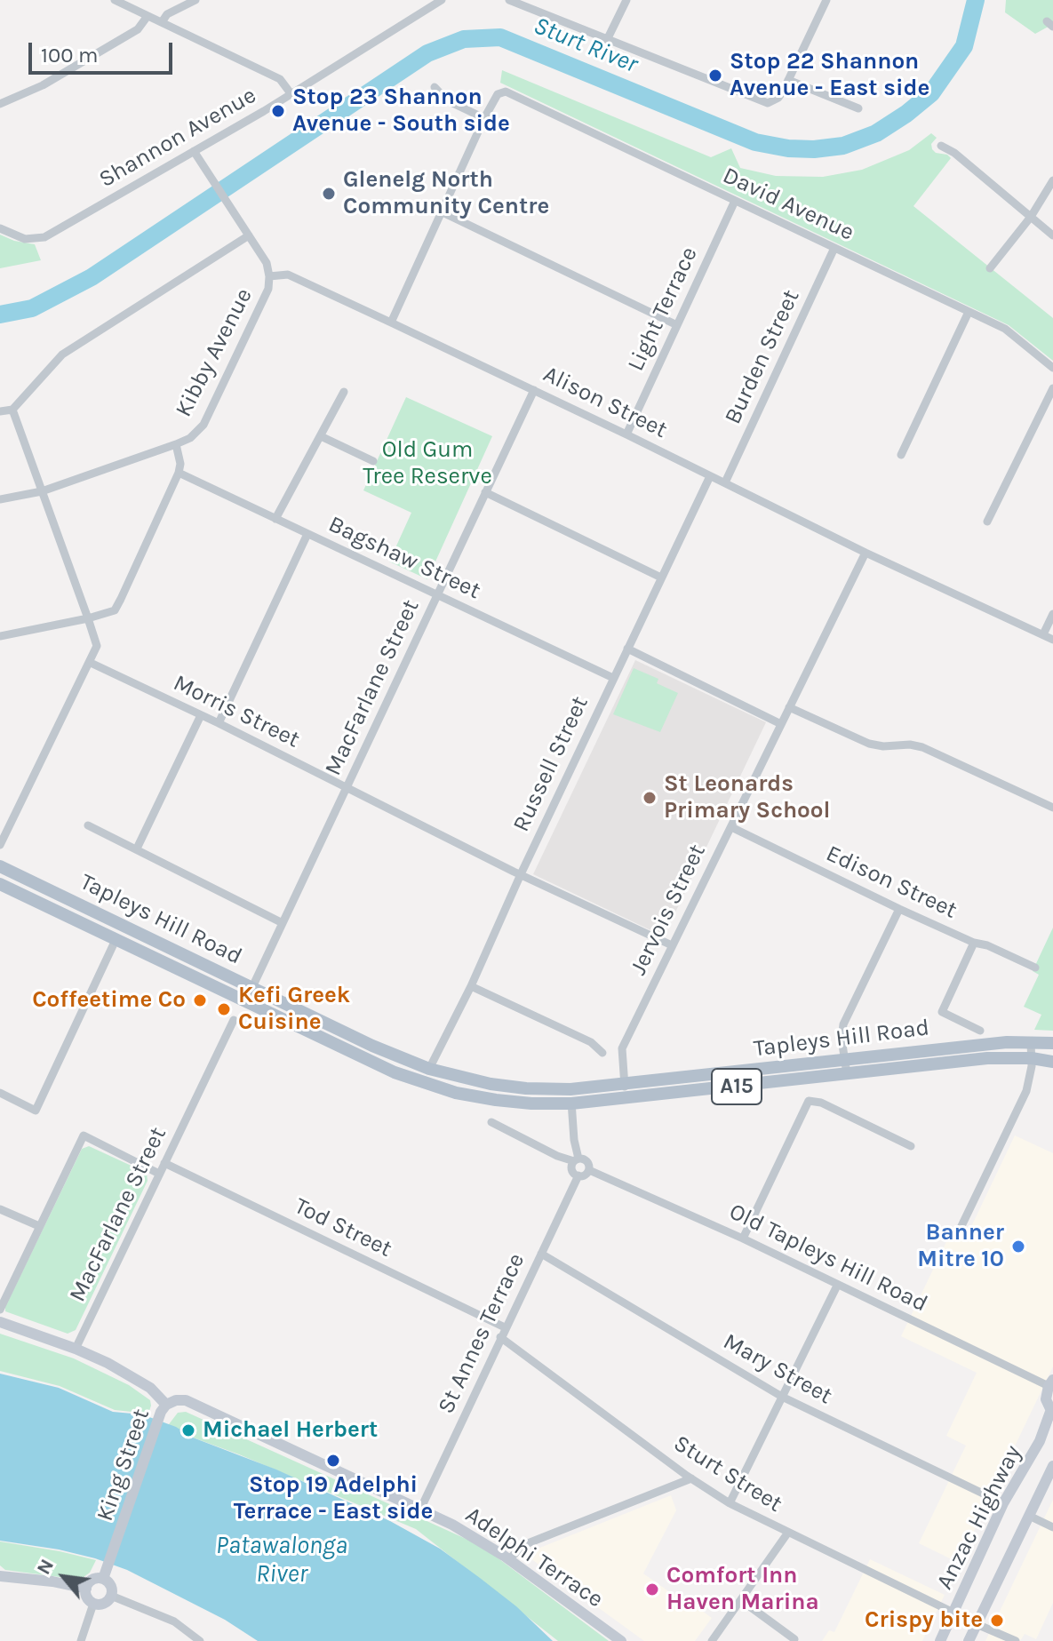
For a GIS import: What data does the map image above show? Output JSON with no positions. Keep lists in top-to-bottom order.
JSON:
{
  "streets": {
    "main road": ["Tapleys Hill Road", "A15"],
    "street": [
      "Shannon Avenue",
      "David Avenue",
      "Light Terrace",
      "Kibby Avenue",
      "Burden Street",
      "Alison Street",
      "Bagshaw Street",
      "MacFarlane Street",
      "Morris Street",
      "Russell Street",
      "Edison Street",
      "Jervois Street",
      "Tod Street",
      "Old Tapleys Hill Road",
      "St Annes Terrace",
      "Mary Street",
      "King Street",
      "Sturt Street",
      "Anzac Highway",
      "Adelphi Terrace"
    ]
  },
  "crossings": [
    ["David Avenue", "Light Terrace"],
    ["David Avenue", "Burden Street"],
    ["Light Terrace", "Alison Street"],
    ["Kibby Avenue", "Alison Street"],
    ["Kibby Avenue", "Bagshaw Street"],
    ["Burden Street", "Alison Street"],
    ["Alison Street", "MacFarlane Street"],
    ["Alison Street", "Russell Street"],
    ["Alison Street", "Jervois Street"],
    ["Bagshaw Street", "MacFarlane Street"],
    ["Bagshaw Street", "Russell Street"],
    ["MacFarlane Street", "Morris Street"],
    ["MacFarlane Street", "Tapleys Hill Road"],
    ["MacFarlane Street", "Tod Street"],
    ["Morris Street", "Russell Street"],
    ["Morris Street", "Jervois Street"],
    ["Russell Street", "Tapleys Hill Road"],
    ["Edison Street", "Jervois Street"],
    ["Jervois Street", "Tapleys Hill Road"],
    ["Tod Street", "St Annes Terrace"],
    ["Old Tapleys Hill Road", "St Annes Terrace"],
    ["St Annes Terrace", "Mary Street"],
    ["St Annes Terrace", "Sturt Street"],
    ["St Annes Terrace", "Adelphi Terrace"],
    ["Mary Street", "Anzac Highway"],
    ["King Street", "Adelphi Terrace"],
    ["Sturt Street", "Anzac Highway"]
  ],
  "water": ["Sturt River", "Patawalonga River"],
  "parks": ["Old Gum Tree Reserve"],
  "places": [
    "Stop 22 Shannon Avenue - East side",
    "Stop 23 Shannon Avenue - South side",
    "Glenelg North Community Centre",
    "St Leonards Primary School",
    "Coffeetime Co",
    "Kefi Greek Cuisine",
    "Banner Mitre 10",
    "Michael Herbert",
    "Stop 19 Adelphi Terrace - East side",
    "Comfort Inn Haven Marina",
    "Crispy bite"
  ],
  "scale_bar": "100 m",
  "north": "top left"
}
